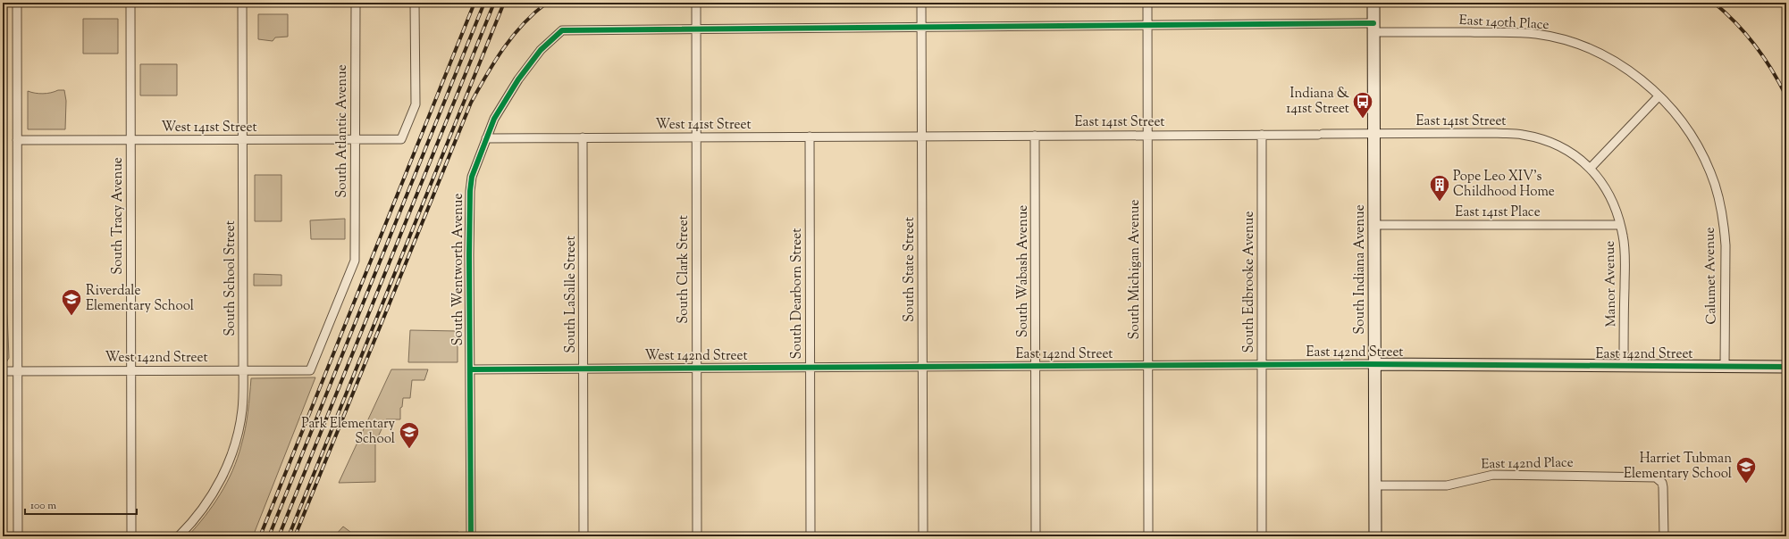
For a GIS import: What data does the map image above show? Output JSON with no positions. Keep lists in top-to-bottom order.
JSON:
{
  "streets": {
    "main road": ["South Indiana Avenue", "East 142nd Street"],
    "street": [
      "East 140th Place",
      "East 141st Street",
      "West 141st Street",
      "South Atlantic Avenue",
      "East 141st Place",
      "South Tracy Avenue",
      "South Wentworth Avenue",
      "South Clark Street",
      "South State Street",
      "South Michigan Avenue",
      "South Wabash Avenue",
      "Calumet Avenue",
      "South School Street",
      "South Edbrooke Avenue",
      "Manor Avenue",
      "South Dearborn Street",
      "South LaSalle Street",
      "West 142nd Street",
      "East 142nd Place"
    ]
  },
  "crossings": [
    ["East 140th Place", "South Wentworth Avenue"],
    ["East 140th Place", "South Clark Street"],
    ["East 140th Place", "South State Street"],
    ["East 140th Place", "South Michigan Avenue"],
    ["East 140th Place", "South Indiana Avenue"],
    ["East 140th Place", "Calumet Avenue"],
    ["East 141st Street", "West 141st Street"],
    ["East 141st Street", "South State Street"],
    ["East 141st Street", "South Michigan Avenue"],
    ["East 141st Street", "South Indiana Avenue"],
    ["East 141st Street", "South Wabash Avenue"],
    ["East 141st Street", "South Edbrooke Avenue"],
    ["East 141st Street", "Manor Avenue"],
    ["West 141st Street", "South Atlantic Avenue"],
    ["West 141st Street", "South Tracy Avenue"],
    ["West 141st Street", "South Wentworth Avenue"],
    ["West 141st Street", "South Clark Street"],
    ["West 141st Street", "South State Street"],
    ["West 141st Street", "South School Street"],
    ["West 141st Street", "South Dearborn Street"],
    ["West 141st Street", "South LaSalle Street"],
    ["South Atlantic Avenue", "West 142nd Street"],
    ["East 141st Place", "South Indiana Avenue"],
    ["East 141st Place", "Manor Avenue"],
    ["South Tracy Avenue", "West 142nd Street"],
    ["South Wentworth Avenue", "West 142nd Street"],
    ["South Clark Street", "West 142nd Street"],
    ["South State Street", "East 142nd Street"],
    ["South State Street", "West 142nd Street"],
    ["South Michigan Avenue", "East 142nd Street"],
    ["South Indiana Avenue", "East 142nd Street"],
    ["South Indiana Avenue", "East 142nd Place"],
    ["South Wabash Avenue", "East 142nd Street"],
    ["Calumet Avenue", "East 142nd Street"],
    ["South School Street", "West 142nd Street"],
    ["South Edbrooke Avenue", "East 142nd Street"],
    ["Manor Avenue", "East 142nd Street"],
    ["South Dearborn Street", "West 142nd Street"],
    ["South LaSalle Street", "West 142nd Street"],
    ["East 142nd Street", "West 142nd Street"]
  ],
  "places": {
    "bus stop": ["Indiana & 141st Street"],
    "building": ["Pope Leo XIV's Childhood Home"],
    "school or university": ["Riverdale Elementary School", "Park Elementary School", "Harriet Tubman Elementary School"]
  },
  "scale_bar": "100 m"
}
